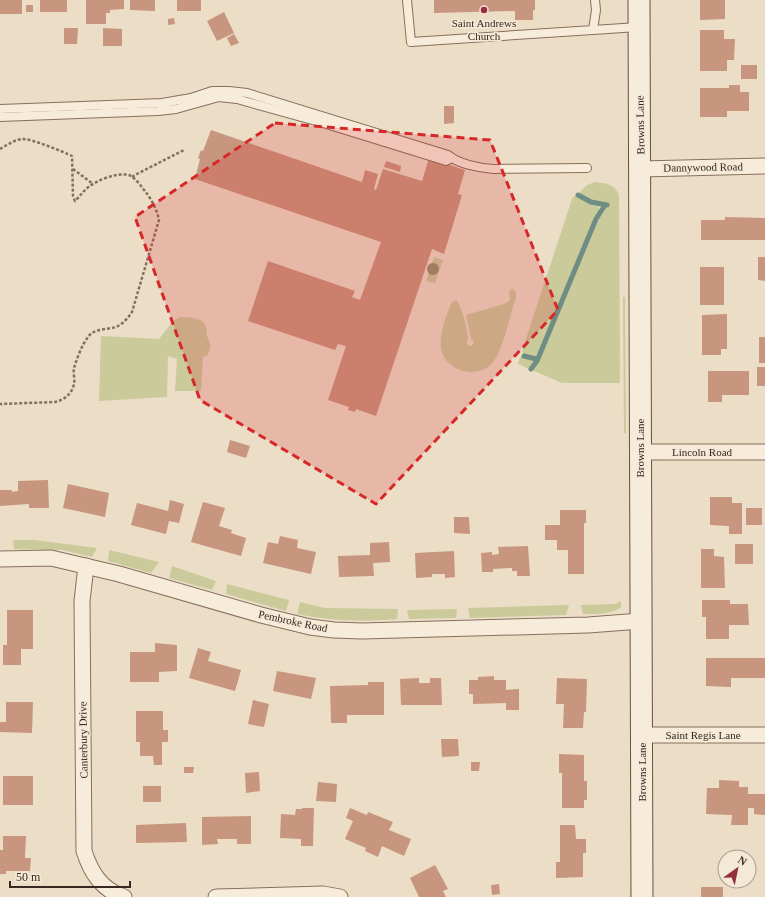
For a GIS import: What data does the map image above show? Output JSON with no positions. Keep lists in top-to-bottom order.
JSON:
{
  "streets": {
    "street": [
      "Browns Lane",
      "Dannywood Road",
      "Lincoln Road",
      "Pembroke Road",
      "Saint Regis Lane",
      "Canterbury Drive"
    ]
  },
  "crossings": [
    ["Browns Lane", "Dannywood Road"],
    ["Browns Lane", "Lincoln Road"],
    ["Browns Lane", "Pembroke Road"],
    ["Browns Lane", "Saint Regis Lane"],
    ["Pembroke Road", "Canterbury Drive"]
  ],
  "places": ["Saint Andrews Church"],
  "scale_bar": "50 m",
  "north": "top right"
}
